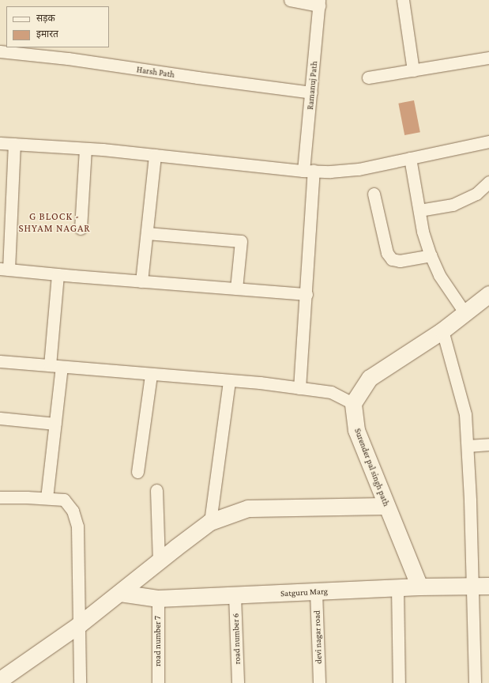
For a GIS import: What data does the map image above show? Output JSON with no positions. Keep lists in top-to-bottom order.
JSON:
{
  "streets": {
    "street": [
      "Harsh Path",
      "Ramanuj Path",
      "Surender pal singh path",
      "Satguru Marg",
      "devi nagar road",
      "road number 6",
      "road number 7"
    ]
  },
  "crossings": [
    ["Harsh Path", "Ramanuj Path"],
    ["Surender pal singh path", "Satguru Marg"],
    ["Satguru Marg", "devi nagar road"],
    ["Satguru Marg", "road number 6"],
    ["Satguru Marg", "road number 7"]
  ],
  "districts": ["G BLOCK - SHYAM NAGAR"],
  "legend": ["सड़क", "इमारत"]
}
